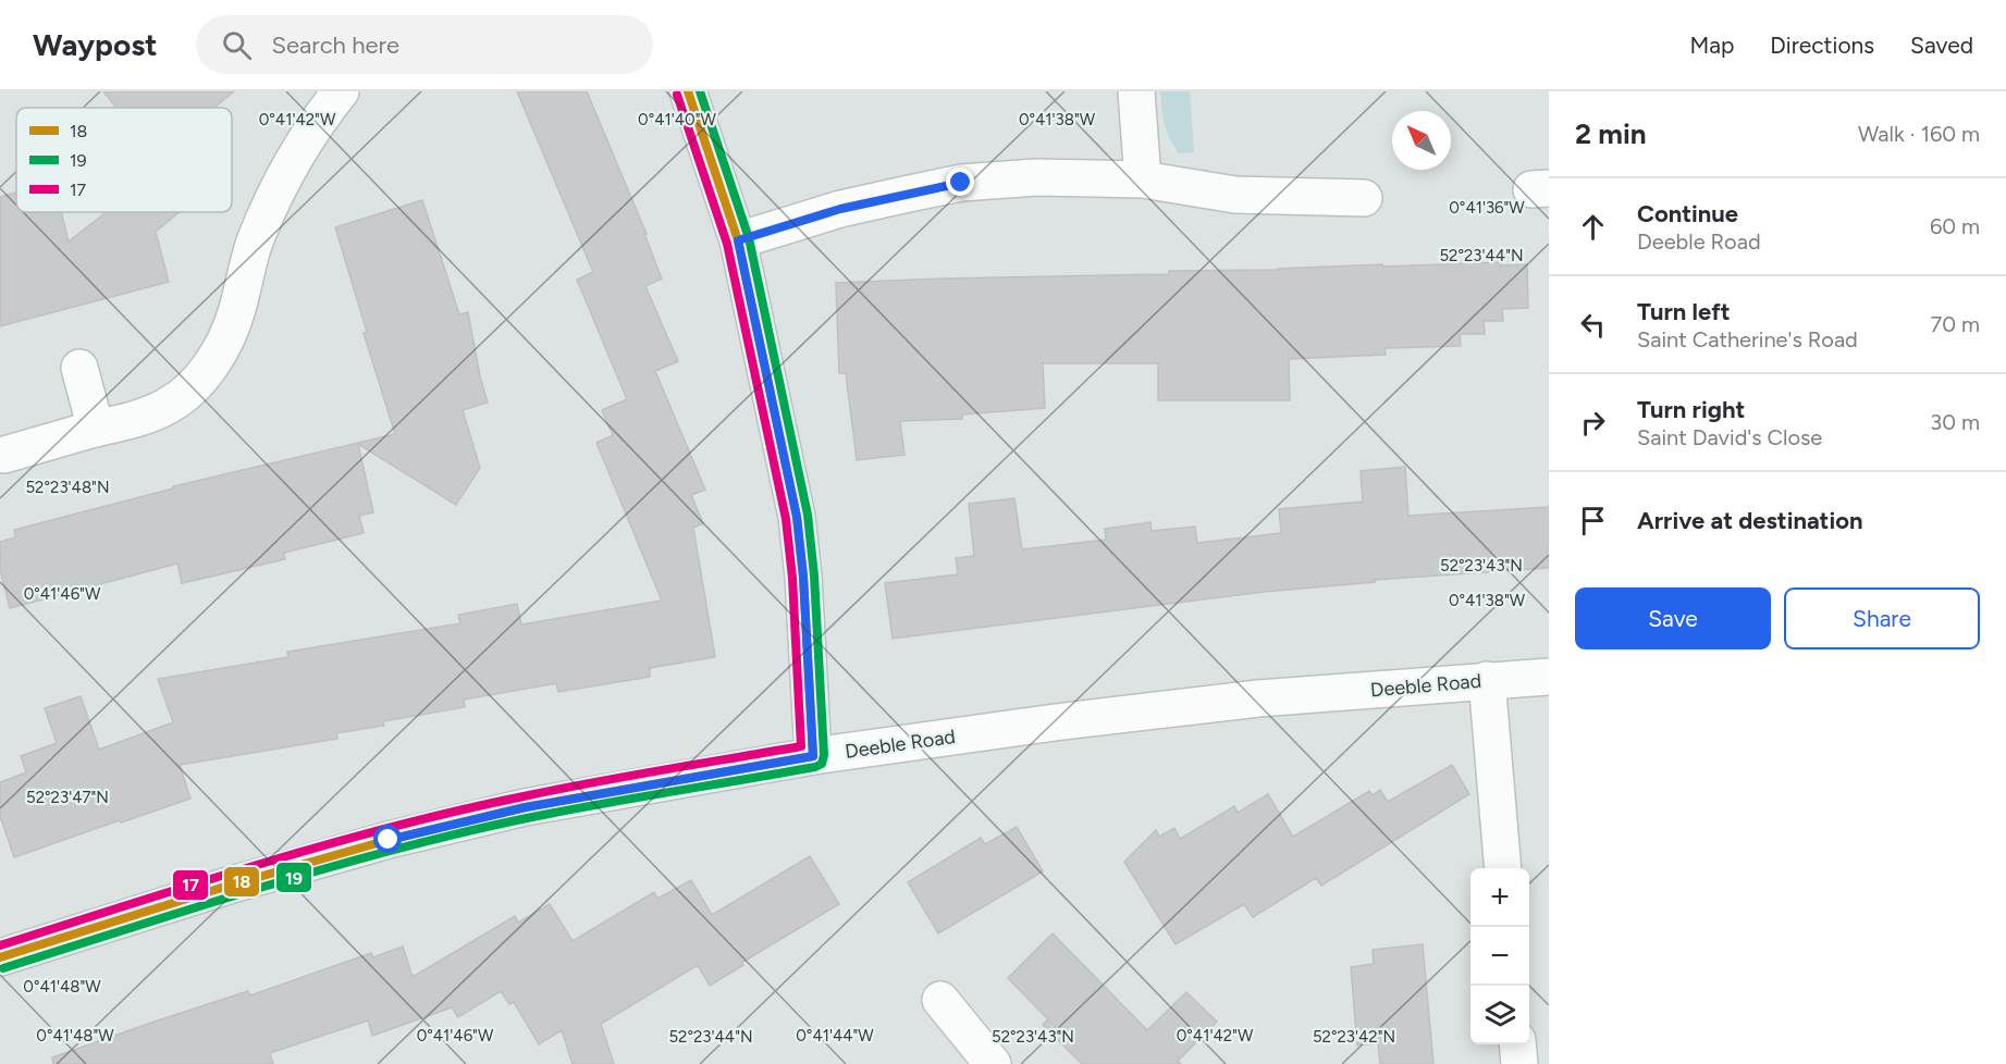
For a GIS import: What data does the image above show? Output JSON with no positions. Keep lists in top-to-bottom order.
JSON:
{
  "streets": {
    "street": ["Deeble Road"]
  },
  "lines": ["transit line 18", "transit line 19", "transit line 17"],
  "legend": ["18", "19", "17"],
  "north": "top left",
  "page": {
    "header": "Waypost",
    "search": "Search here",
    "nav": ["Map", "Directions", "Saved"],
    "heading": ["2 min", "Walk · 160 m"],
    "list": [
      ["Continue", "Deeble Road", "60 m"],
      ["Turn left", "Saint Catherine's Road", "70 m"],
      ["Turn right", "Saint David's Close", "30 m"],
      "Arrive at destination"
    ],
    "buttons": ["Save", "Share"],
    "map_buttons": ["+", "−"]
  },
  "coordinates": [
    "0°41'38\"W",
    "0°41'42\"W",
    "0°41'40\"W",
    "0°41'36\"W",
    "52°23'44\"N",
    "52°23'48\"N",
    "52°23'43\"N",
    "0°41'46\"W",
    "52°23'47\"N",
    "0°41'48\"W",
    "0°41'44\"W",
    "52°23'42\"N"
  ]
}
